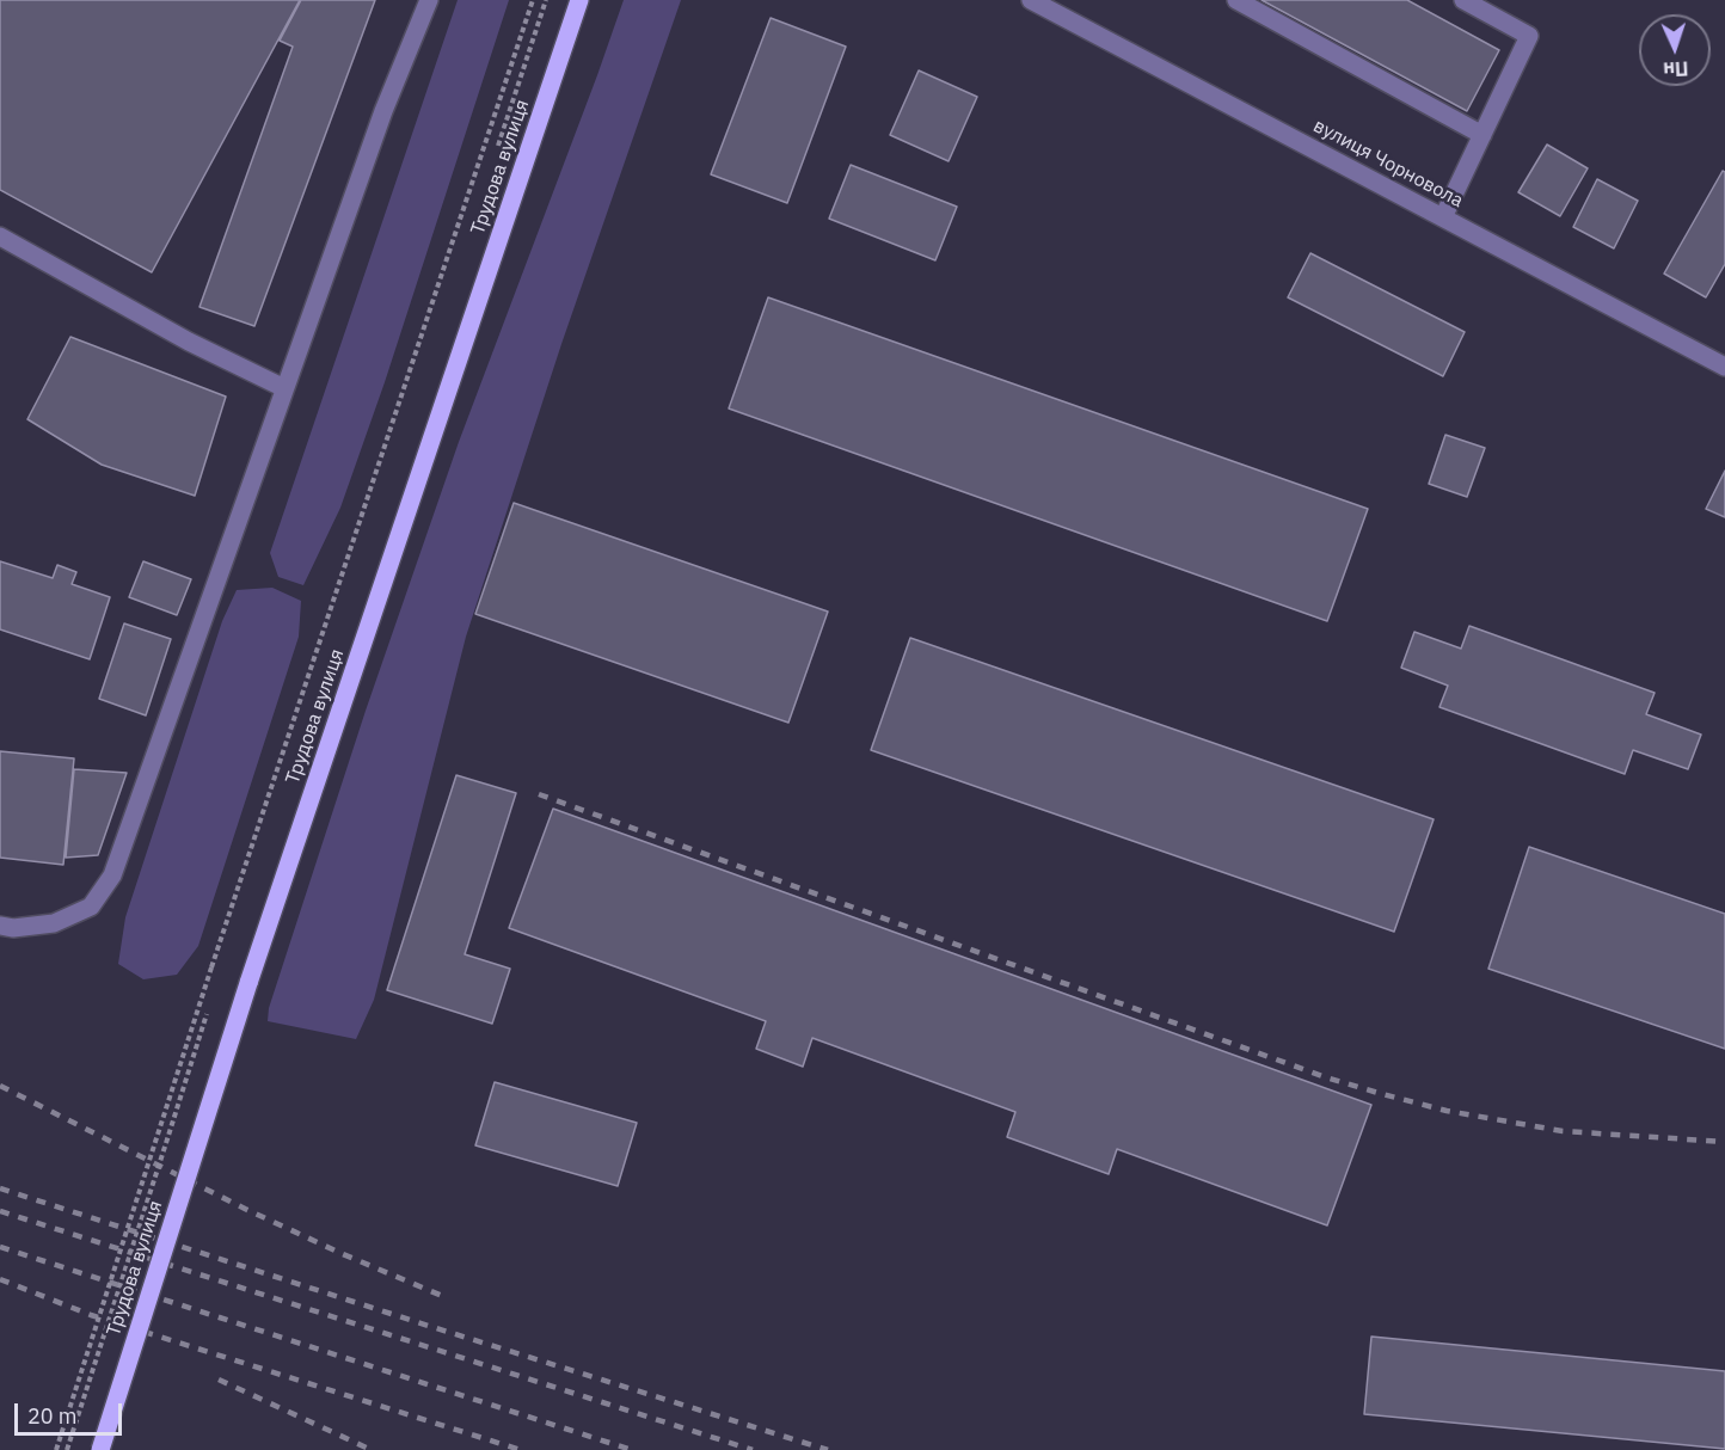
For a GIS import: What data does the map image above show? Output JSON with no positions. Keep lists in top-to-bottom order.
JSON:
{
  "streets": {
    "main road": ["Трудова вулиця"],
    "street": ["вулиця Чорновола"]
  },
  "scale_bar": "20 m",
  "north": "bottom"
}
